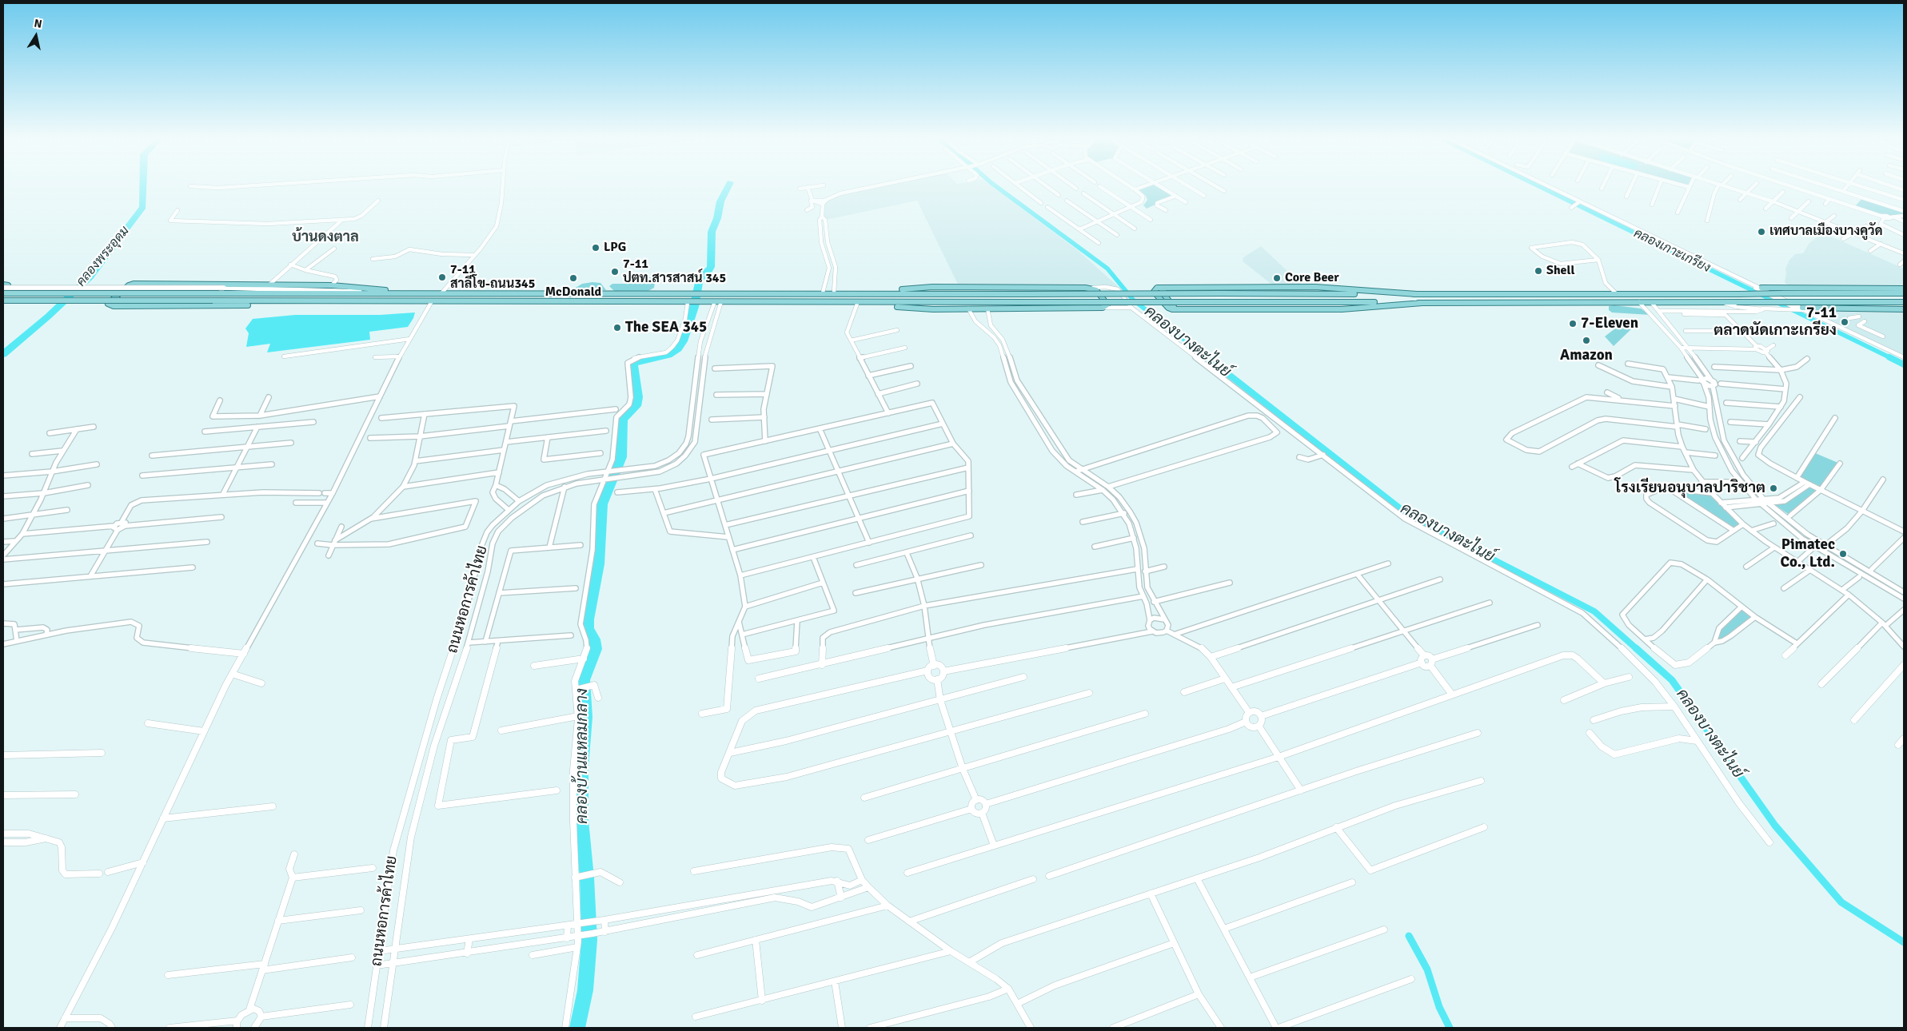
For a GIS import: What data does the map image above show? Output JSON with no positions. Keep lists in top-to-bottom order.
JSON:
{
  "streets": {
    "street": ["ถนนหอการค้าไทย"]
  },
  "districts": ["บ้านดงตาล"],
  "water": [
    "คลองเกาะเกรียง",
    "คลองพระอุดม",
    "คลองบางตะไนย์",
    "คลองบ้านแหลมกลาง"
  ],
  "places": [
    "เทศบาลเมืองบางคูวัด",
    "LPG",
    "Shell",
    "7-11 ปตท.สารสาสน์ 345",
    "7-11 สาลีโข-ถนน345",
    "McDonald",
    "Core Beer",
    "7-11 ตลาดนัดเกาะเกรียง",
    "7-Eleven",
    "The SEA 345",
    "Amazon",
    "โรงเรียนอนุบาลปาริชาต",
    "Pimatec Co., Ltd."
  ],
  "north": "top"
}
